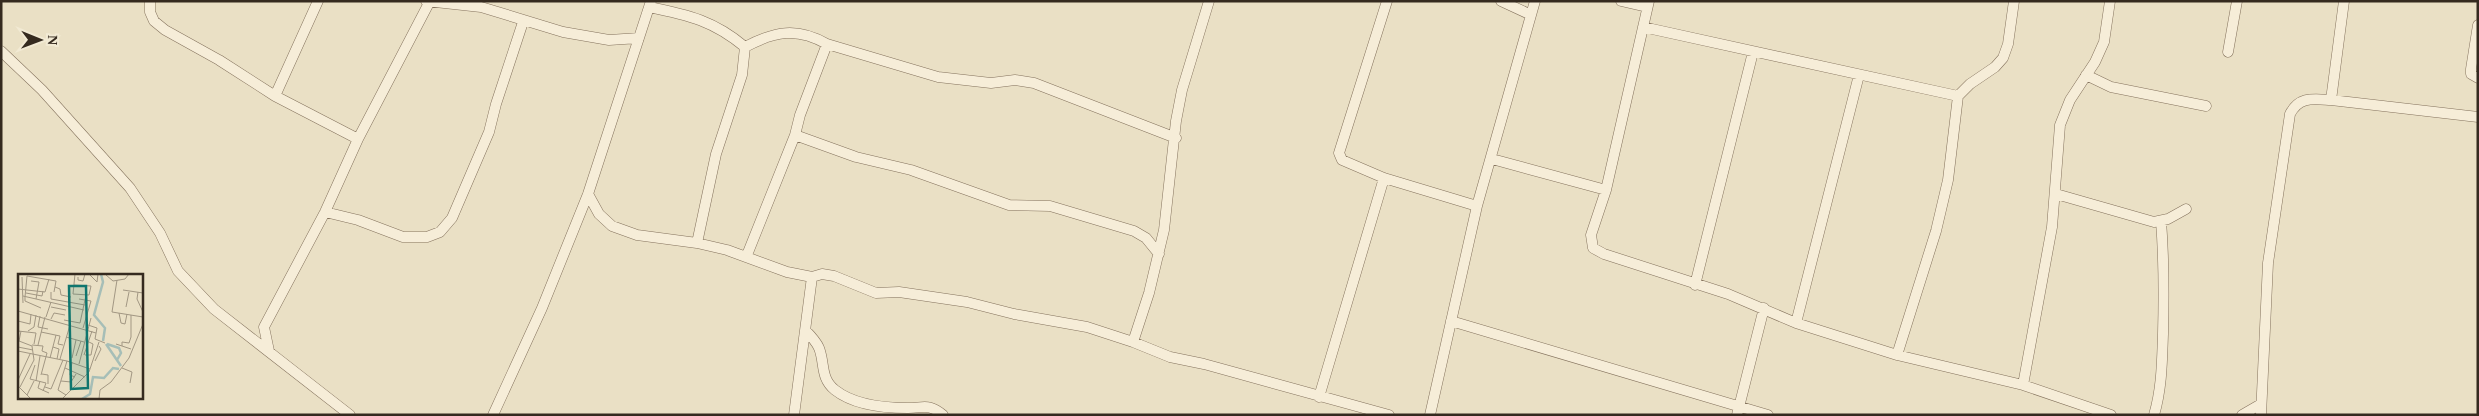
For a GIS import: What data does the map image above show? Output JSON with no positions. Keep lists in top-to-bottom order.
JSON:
{
  "north": "right"
}
